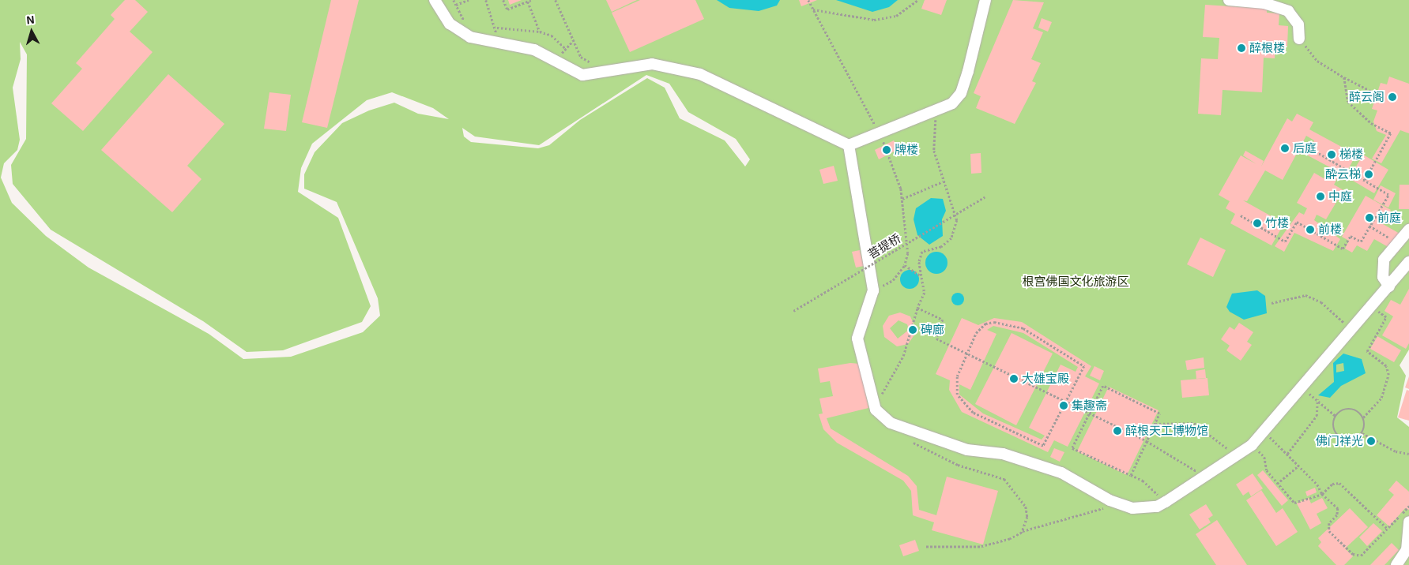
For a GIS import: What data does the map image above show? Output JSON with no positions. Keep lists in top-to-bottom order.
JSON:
{
  "streets": {
    "path": ["菩提桥"]
  },
  "parks": ["根宫佛国文化旅游区"],
  "places": [
    "醉根楼",
    "醉云阁",
    "后庭",
    "牌楼",
    "梯楼",
    "酔云梯",
    "中庭",
    "前庭",
    "竹楼",
    "前楼",
    "碑廊",
    "大雄宝殿",
    "集趣斋",
    "醉根天工博物馆",
    "佛门祥光"
  ],
  "north": "top"
}
